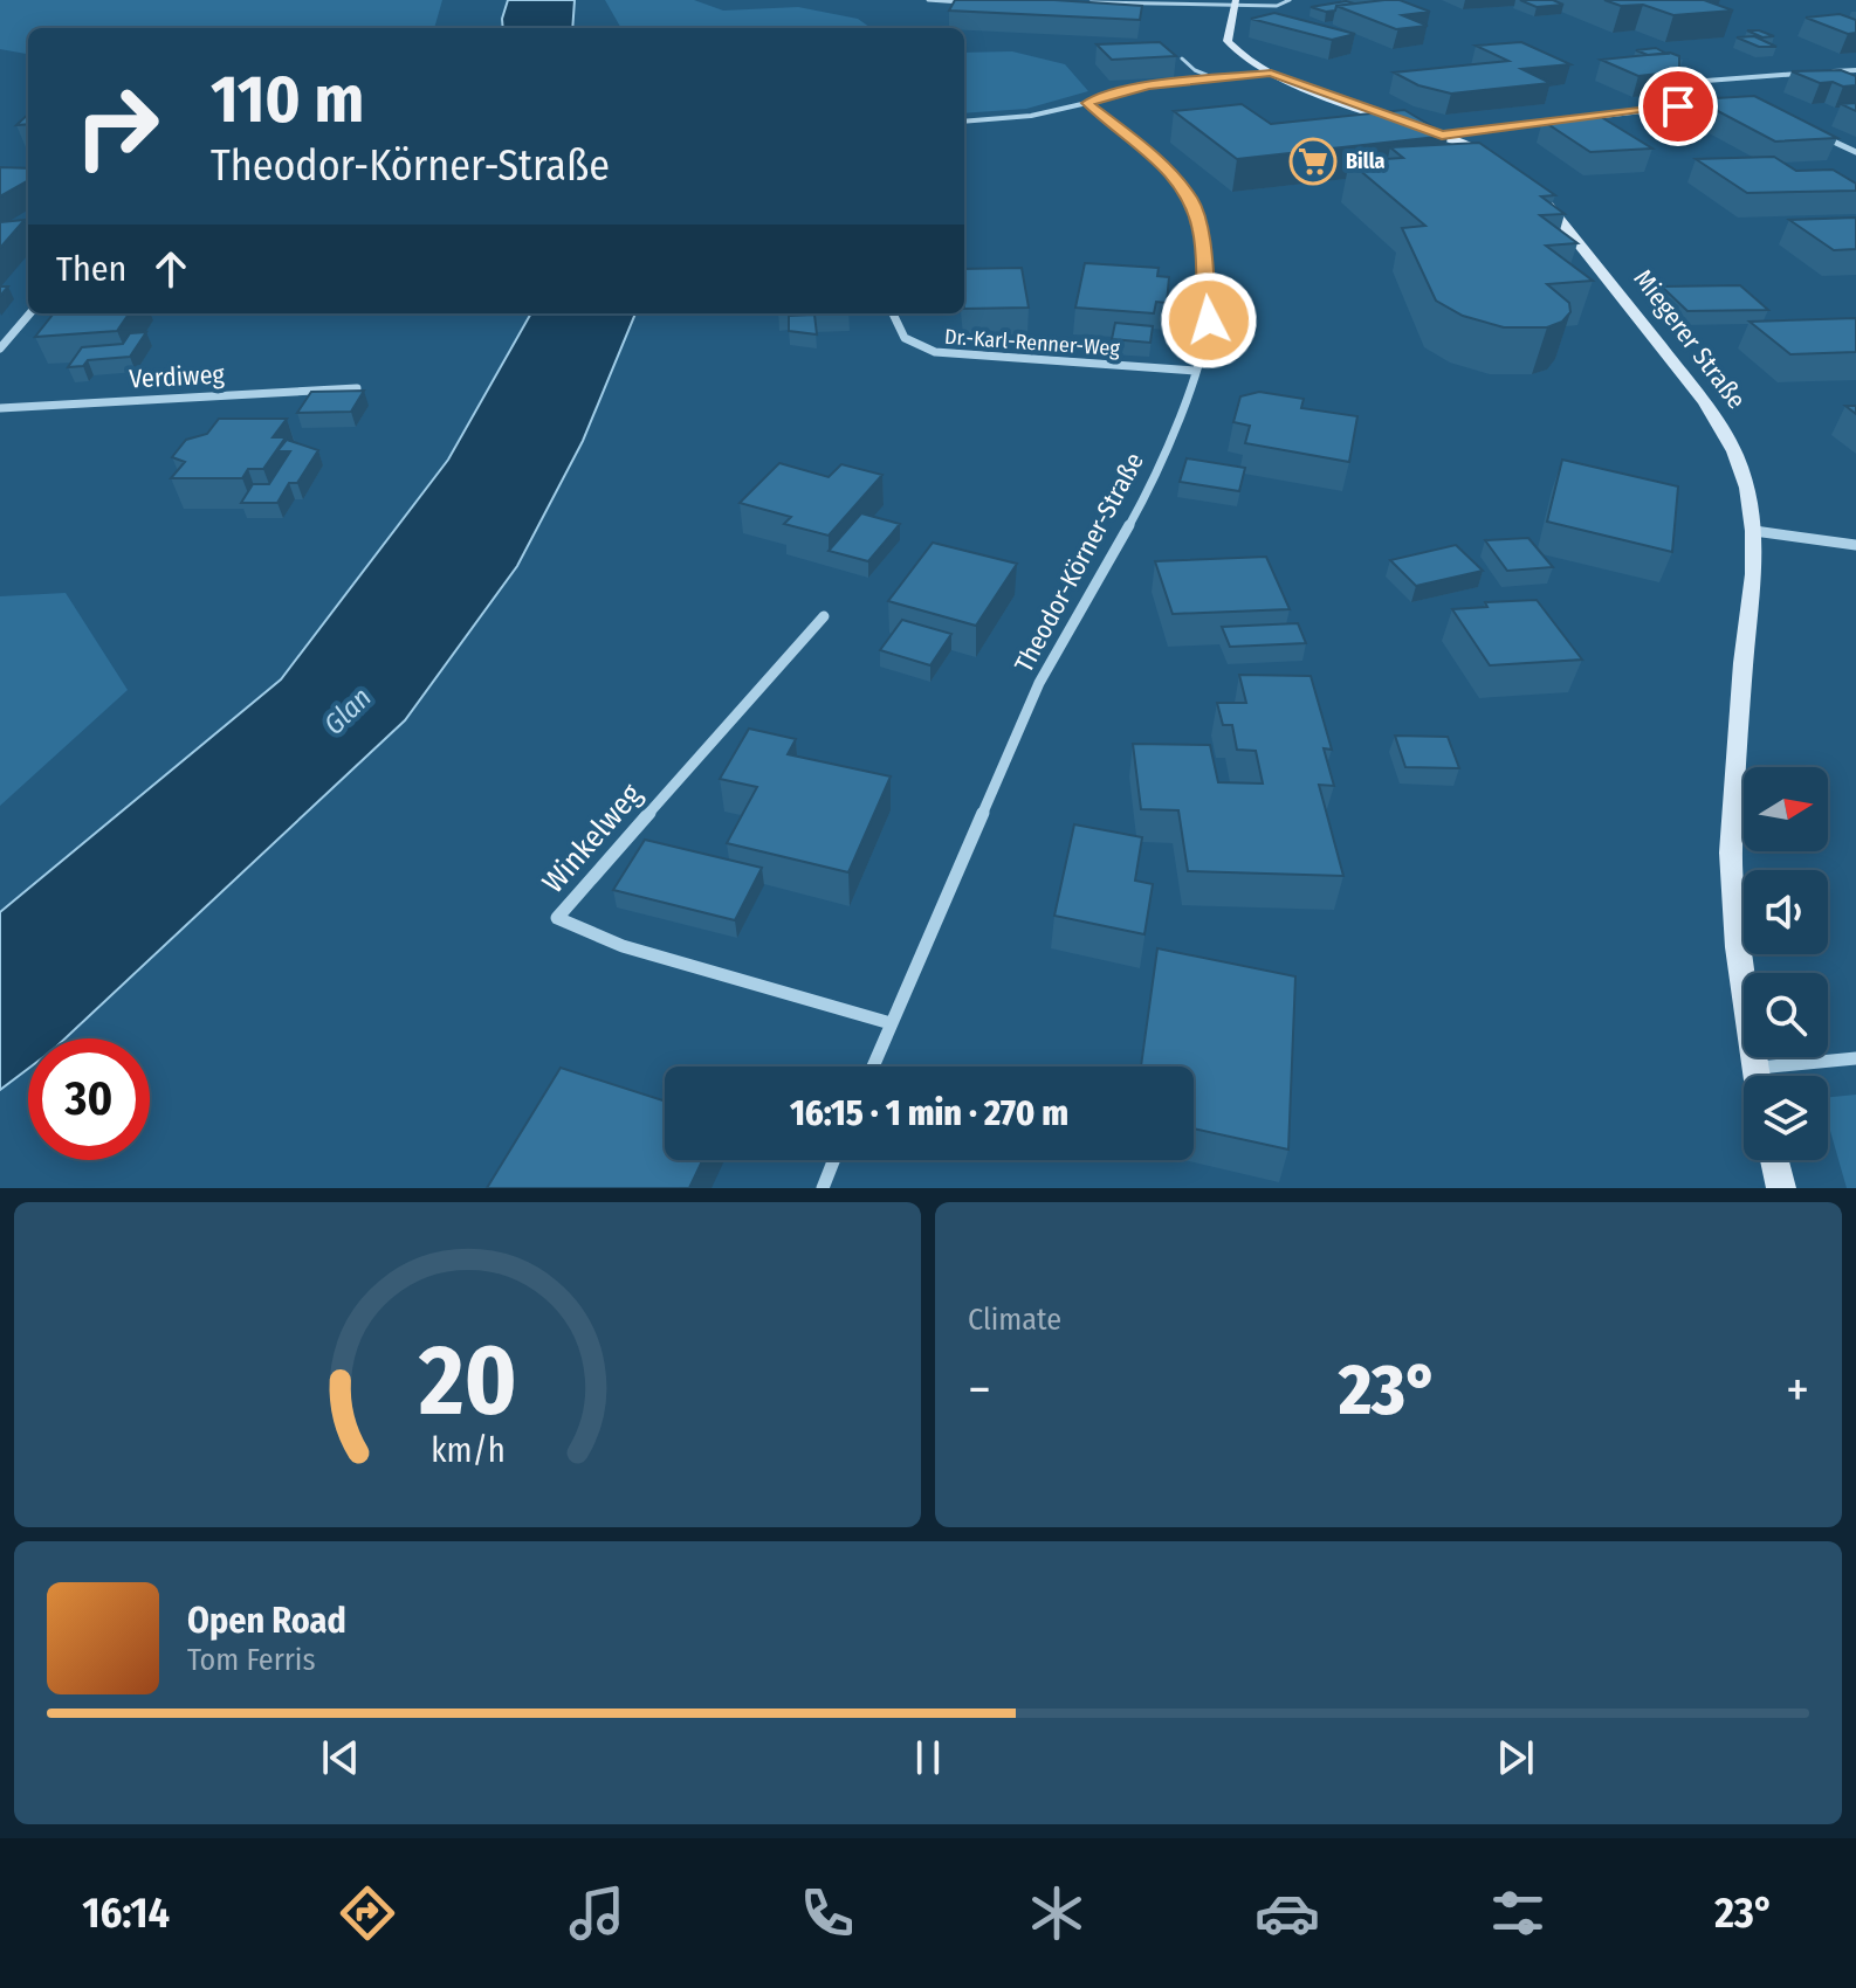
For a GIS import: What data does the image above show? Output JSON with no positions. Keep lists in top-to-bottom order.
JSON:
{
  "streets": {
    "main road": ["Miegerer Straße"],
    "street": [
      "Dr.-Karl-Renner-Weg",
      "Verdiweg",
      "Theodor-Körner-Straße",
      "Winkelweg"
    ]
  },
  "crossings": [
    ["Dr.-Karl-Renner-Weg", "Theodor-Körner-Straße"],
    ["Theodor-Körner-Straße", "Winkelweg"]
  ],
  "water": ["Glan"],
  "places": {
    "supermarket": ["Billa"]
  },
  "north": "right",
  "page": {
    "turn": ["110 m", "Theodor-Körner-Straße"],
    "then": "Then",
    "limit": "30",
    "trip": "16:15 · 1 min · 270 m",
    "tile": "Climate",
    "heat": ["−", "23°", "+"],
    "song": ["Open Road", "Tom Ferris"],
    "tabs": ["16:14", "23°"],
    "gauge": ["20", "km/h"]
  }
}
